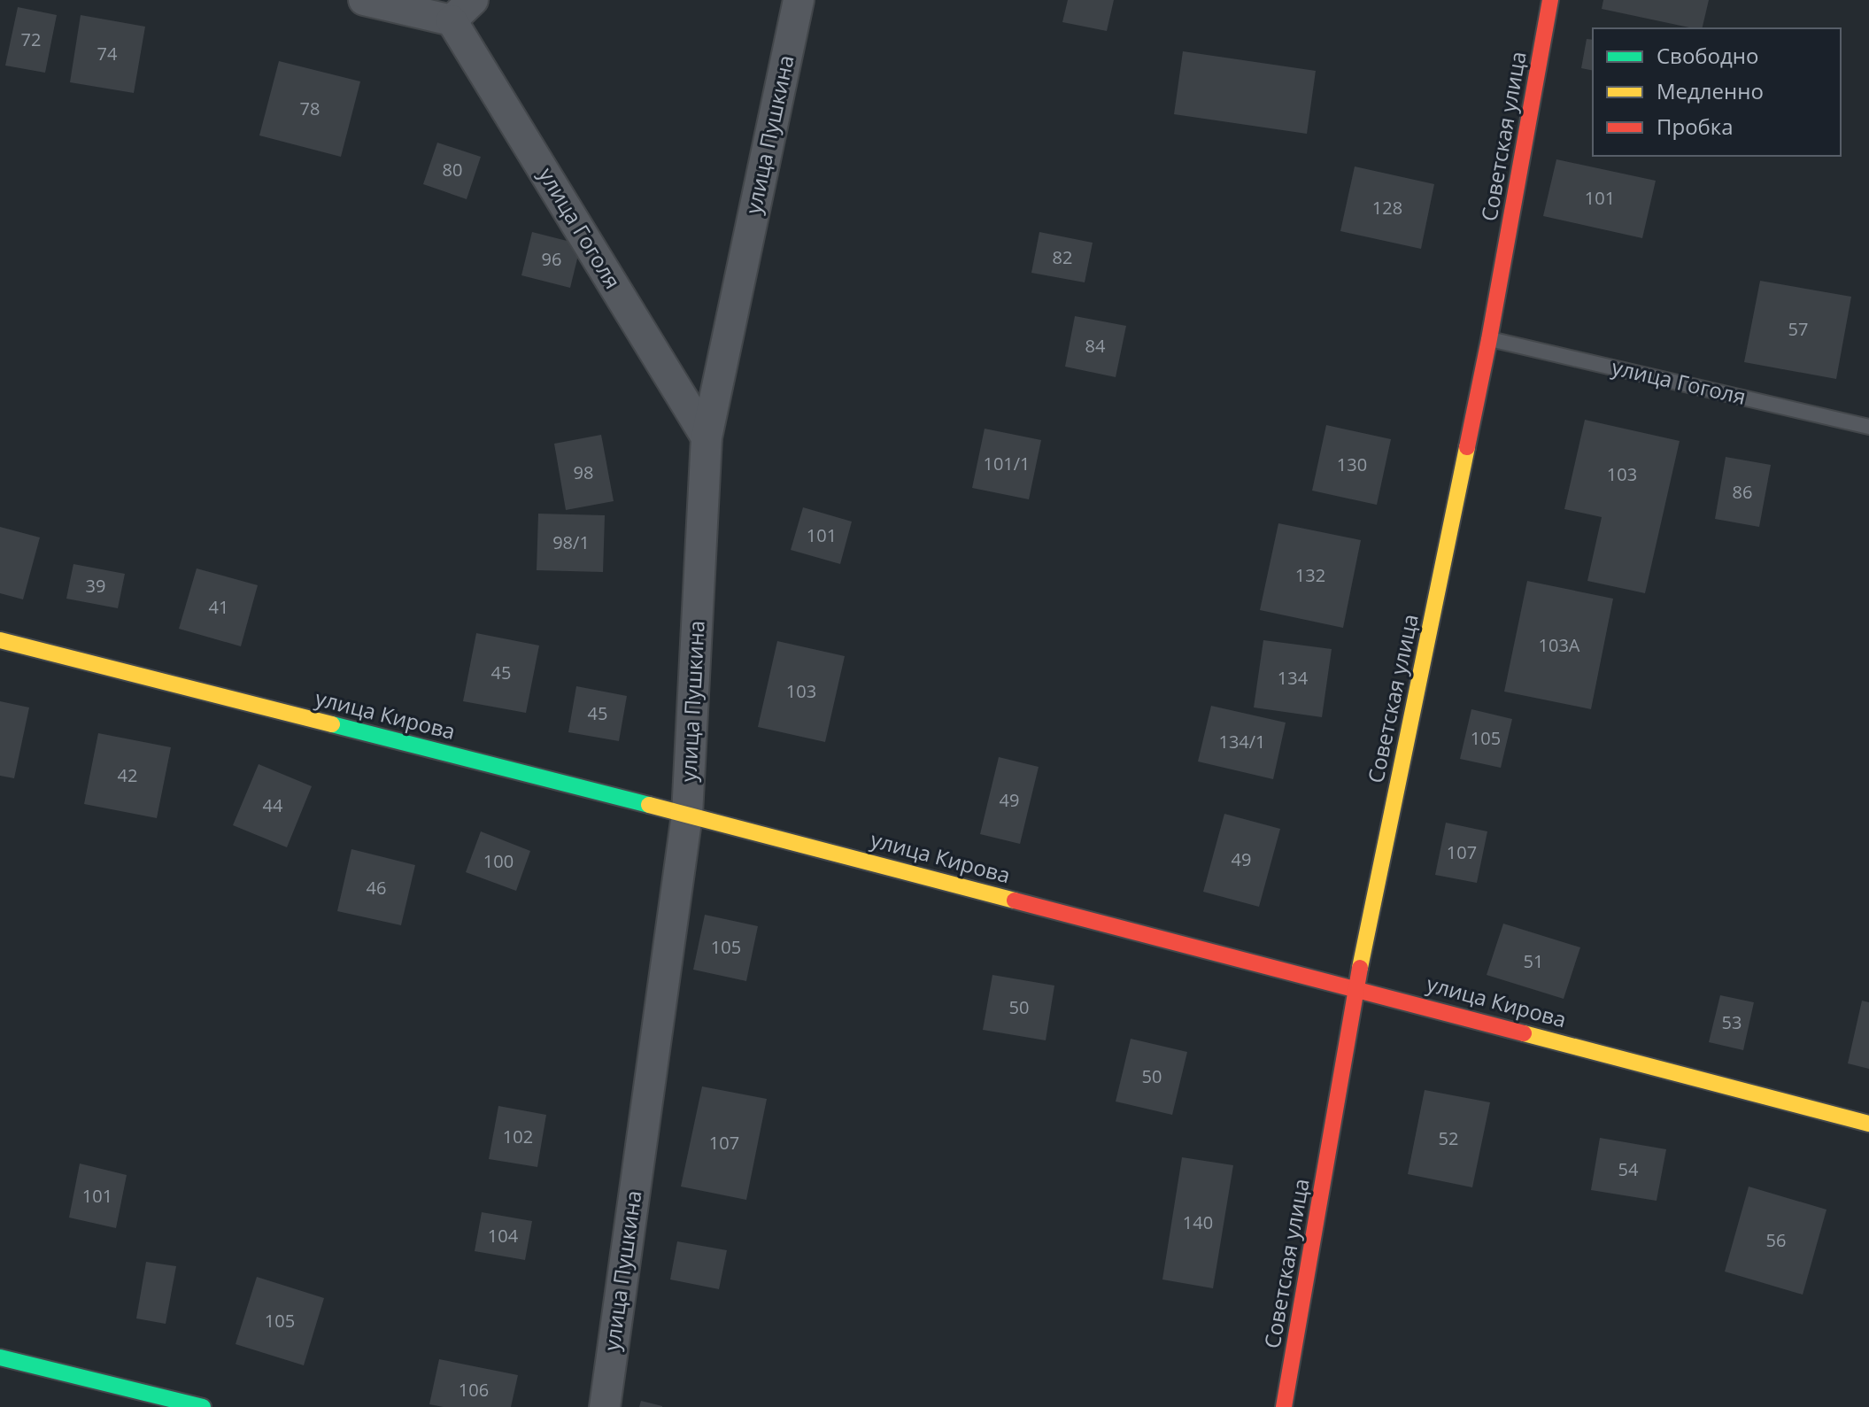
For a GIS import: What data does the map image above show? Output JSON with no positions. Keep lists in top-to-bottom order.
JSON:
{
  "streets": {
    "street": [
      "улица Пушкина",
      "Советская улица",
      "улица Гоголя",
      "улица Кирова"
    ]
  },
  "crossings": [
    ["улица Пушкина", "улица Гоголя"],
    ["улица Пушкина", "улица Кирова"],
    ["Советская улица", "улица Гоголя"],
    ["Советская улица", "улица Кирова"]
  ],
  "house_numbers": [
    "72",
    "74",
    "78",
    "80",
    "101",
    "128",
    "82",
    "96",
    "57",
    "84",
    "101/1",
    "130",
    "98",
    "103",
    "86",
    "101",
    "98/1",
    "132",
    "39",
    "41",
    "103А",
    "45",
    "134",
    "103",
    "45",
    "105",
    "134/1",
    "42",
    "49",
    "44",
    "107",
    "49",
    "100",
    "46",
    "105",
    "51",
    "50",
    "53",
    "50",
    "102",
    "52",
    "107",
    "54",
    "101",
    "140",
    "104",
    "56",
    "105",
    "106"
  ],
  "legend": ["Свободно", "Медленно", "Пробка"]
}
